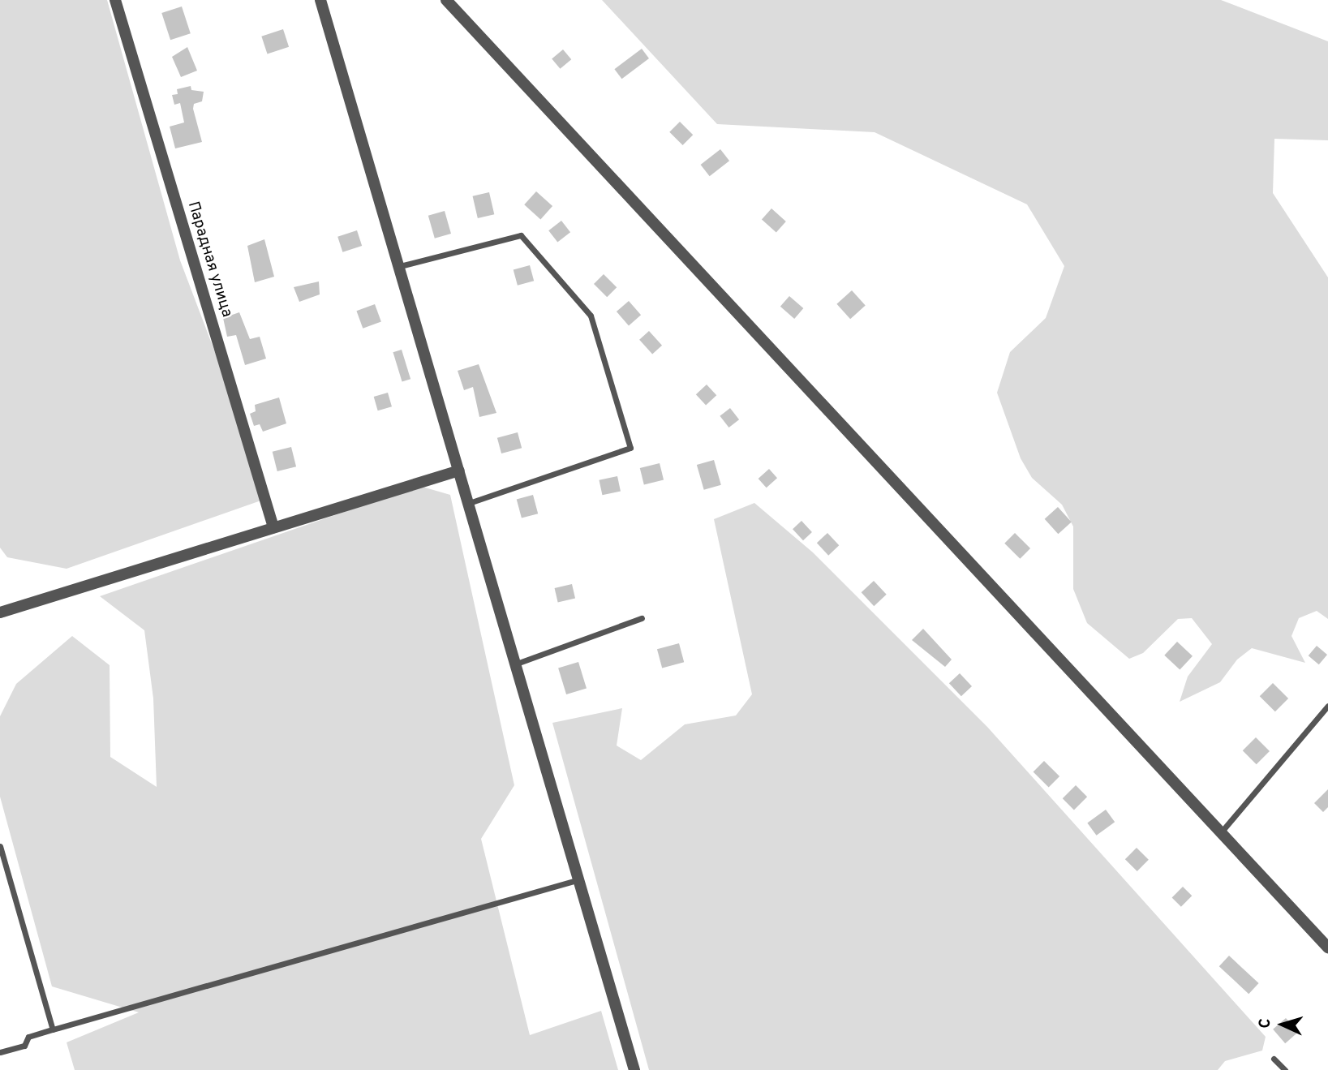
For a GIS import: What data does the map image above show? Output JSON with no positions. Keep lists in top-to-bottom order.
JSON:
{
  "streets": {
    "street": ["Парадная улица"]
  },
  "north": "left"
}
